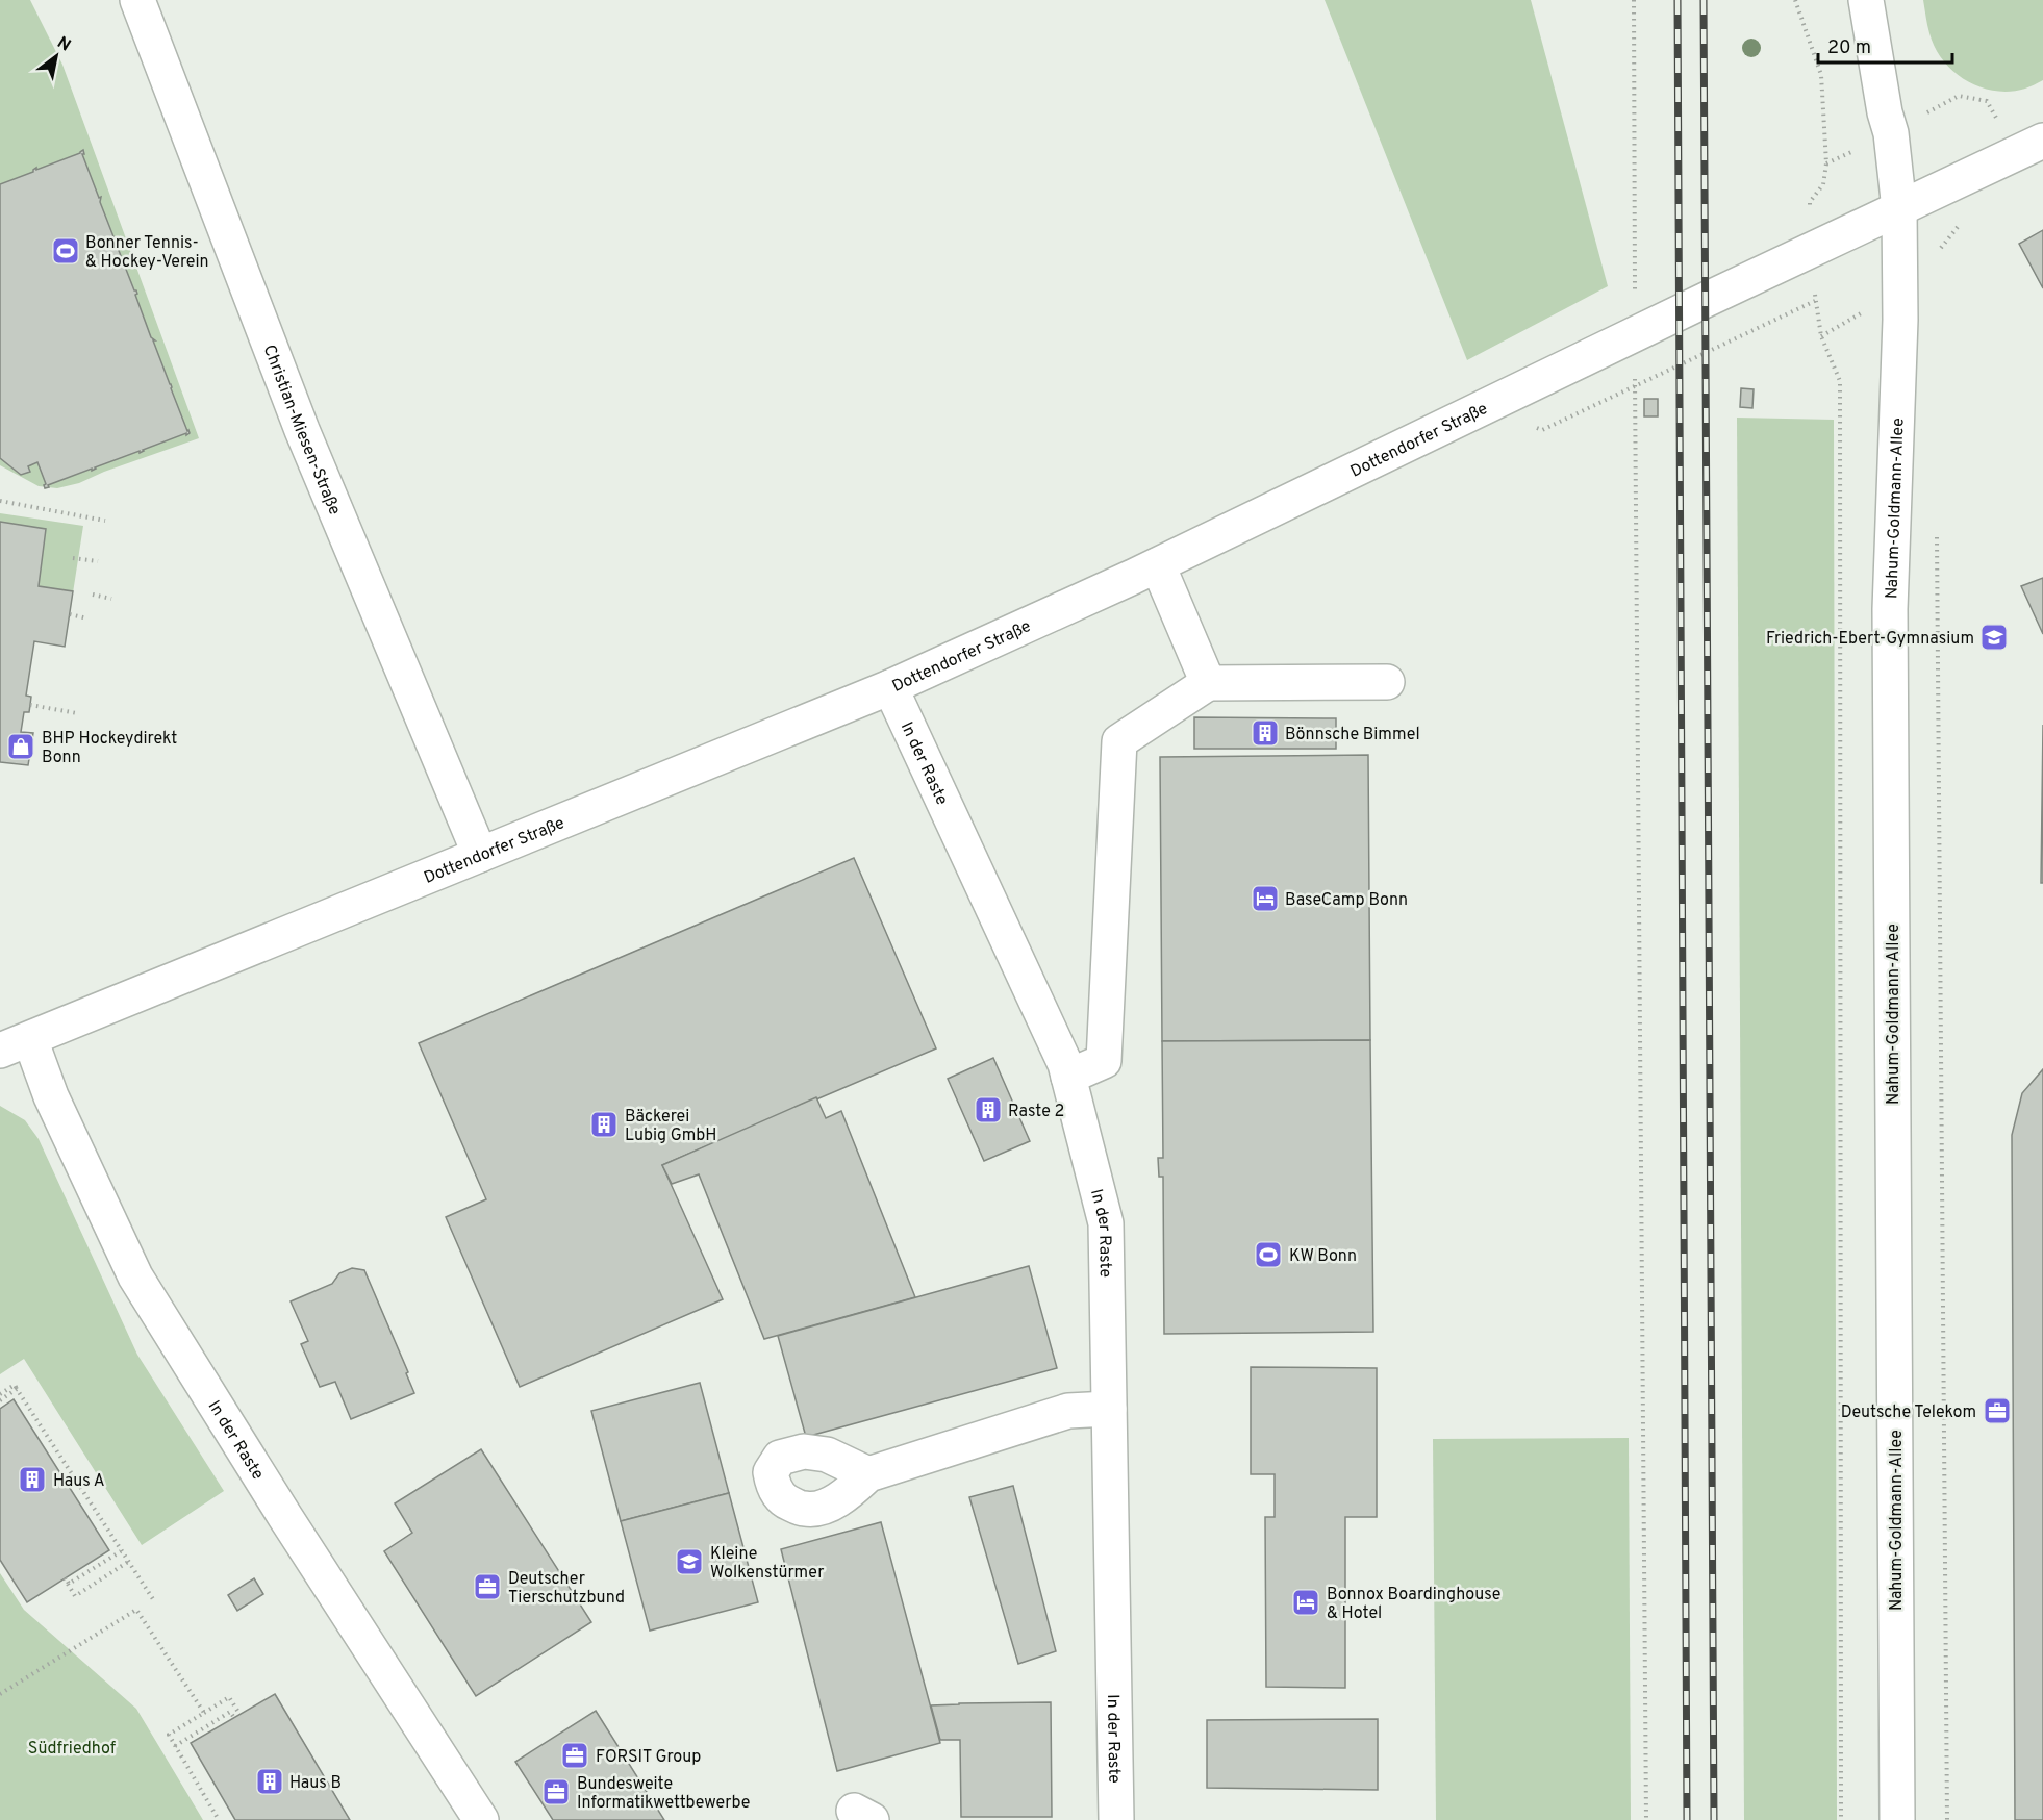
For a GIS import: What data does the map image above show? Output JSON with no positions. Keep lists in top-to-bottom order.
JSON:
{
  "streets": {
    "main road": [
      "Christian-Miesen-Straße",
      "Dottendorfer Straße",
      "Nahum-Goldmann-Allee",
      "In der Raste"
    ]
  },
  "crossings": [
    ["Christian-Miesen-Straße", "Dottendorfer Straße"],
    ["Dottendorfer Straße", "Nahum-Goldmann-Allee"],
    ["Dottendorfer Straße", "In der Raste"]
  ],
  "parks": ["Südfriedhof"],
  "places": {
    "sports": ["Bonner Tennis- & Hockey-Verein", "KW Bonn"],
    "school or university": ["Friedrich-Ebert-Gymnasium", "Kleine Wolkenstürmer"],
    "building": [
      "Bönnsche Bimmel",
      "Raste 2",
      "Bäckerei Lubig GmbH",
      "Haus A",
      "Haus B"
    ],
    "shop": ["BHP Hockeydirekt Bonn"],
    "hotel": ["BaseCamp Bonn", "Bonnox Boardinghouse & Hotel"],
    "office": [
      "Deutsche Telekom",
      "Deutscher Tierschutzbund",
      "FORSIT Group",
      "Bundesweite Informatikwettbewerbe"
    ]
  },
  "scale_bar": "20 m",
  "north": "top right"
}
